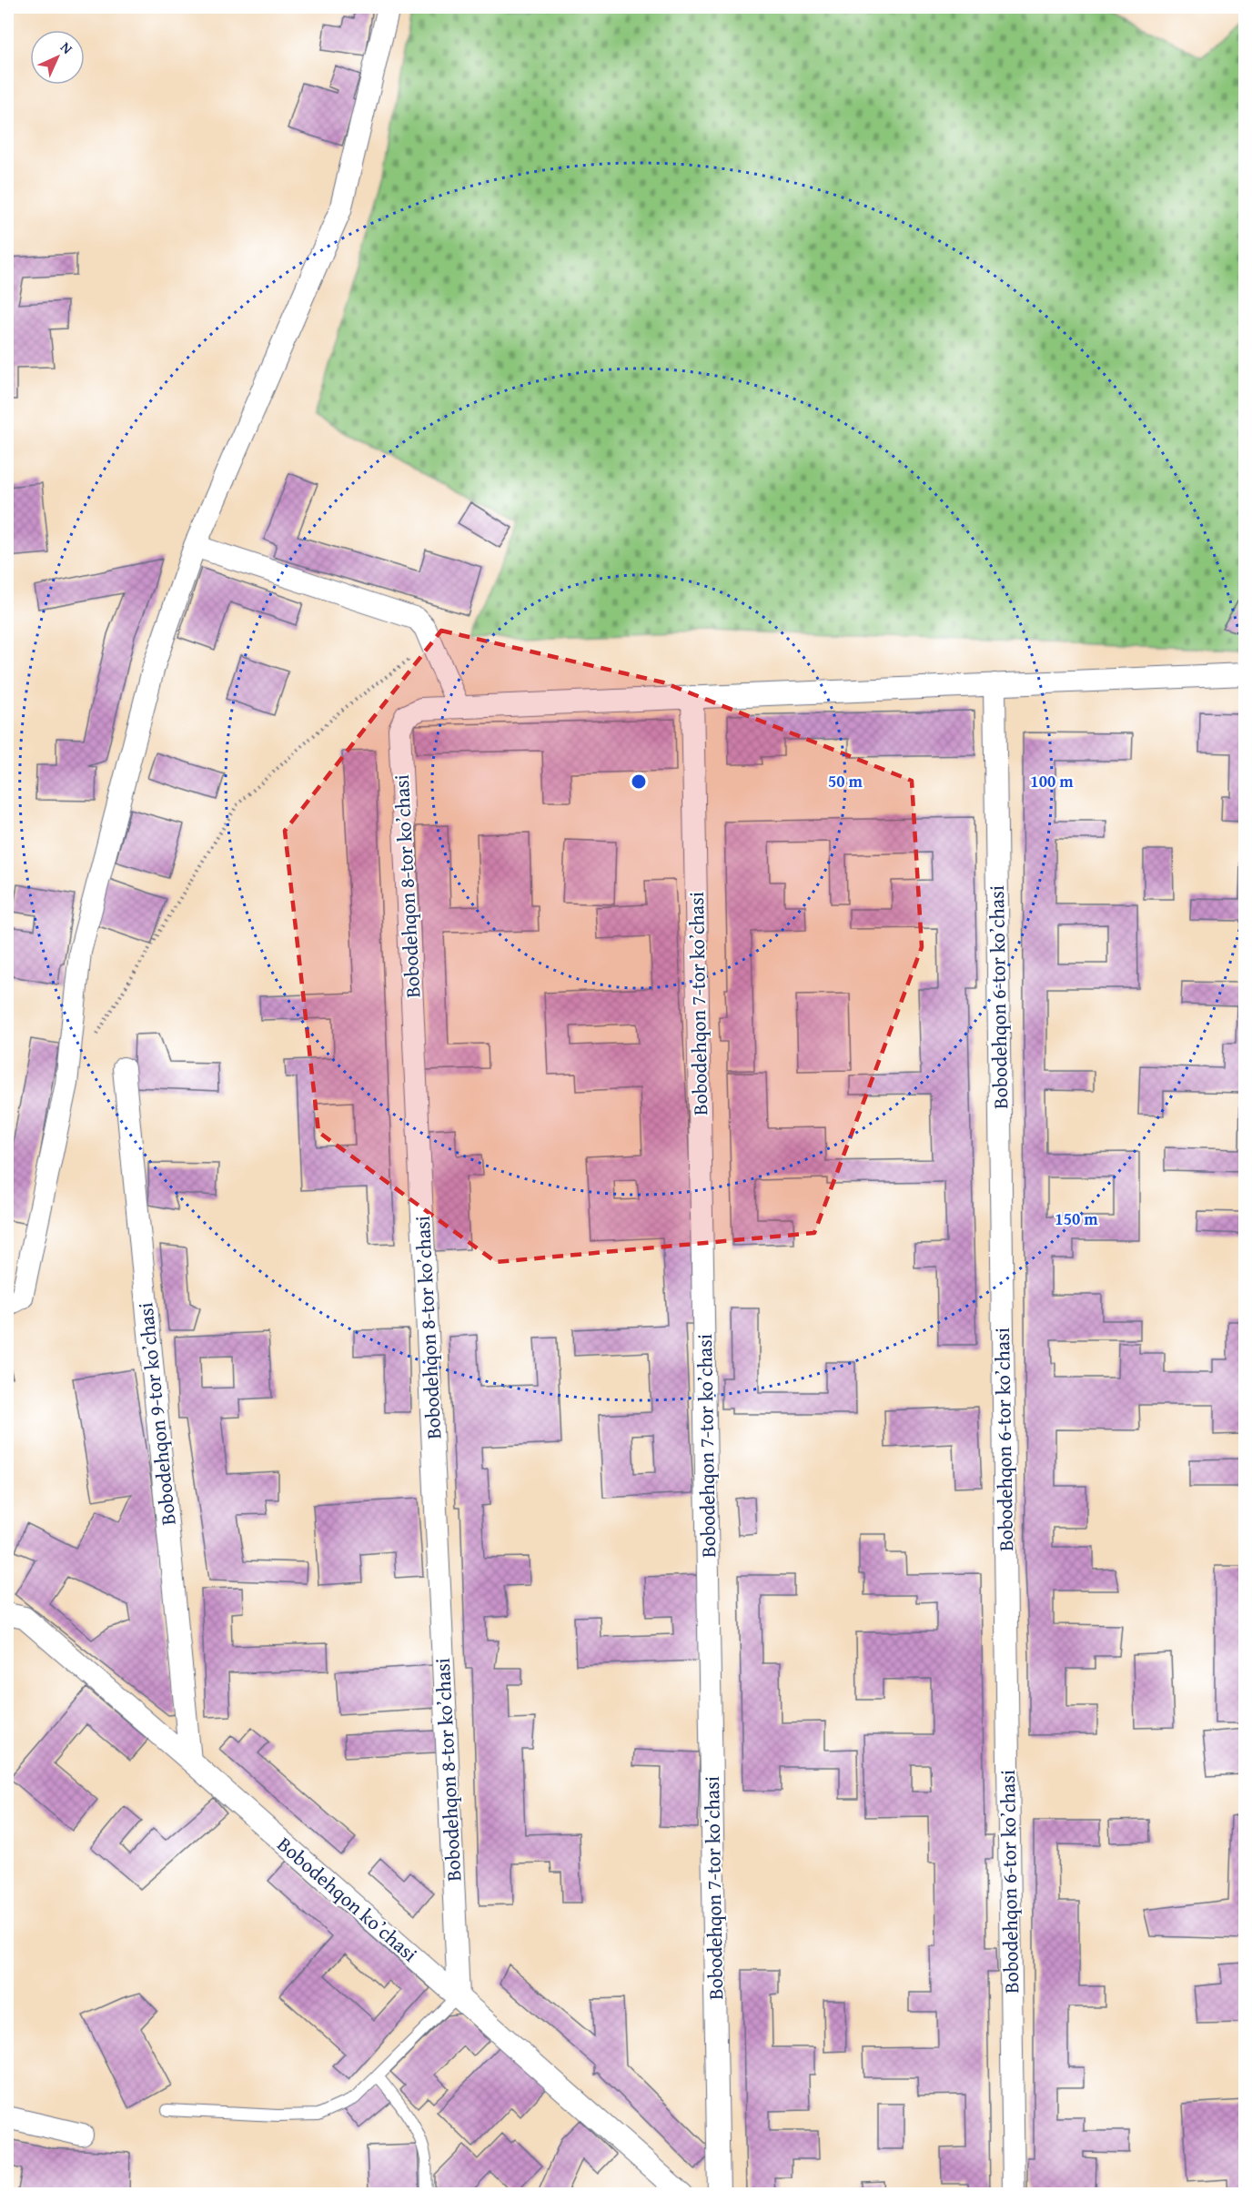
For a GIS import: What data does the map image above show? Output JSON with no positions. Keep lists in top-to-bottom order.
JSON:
{
  "streets": {
    "street": [
      "Bobodehqon 8-tor koʼchasi",
      "Bobodehqon 6-tor koʼchasi",
      "Bobodehqon 7-tor koʼchasi",
      "Bobodehqon 9-tor koʼchasi",
      "Bobodehqon koʼchasi"
    ]
  },
  "crossings": [
    ["Bobodehqon 8-tor koʼchasi", "Bobodehqon 6-tor koʼchasi"],
    ["Bobodehqon 8-tor koʼchasi", "Bobodehqon 7-tor koʼchasi"],
    ["Bobodehqon 8-tor koʼchasi", "Bobodehqon koʼchasi"],
    ["Bobodehqon 9-tor koʼchasi", "Bobodehqon koʼchasi"]
  ],
  "north": "top right",
  "rings": ["50 m", "100 m", "150 m"]
}
